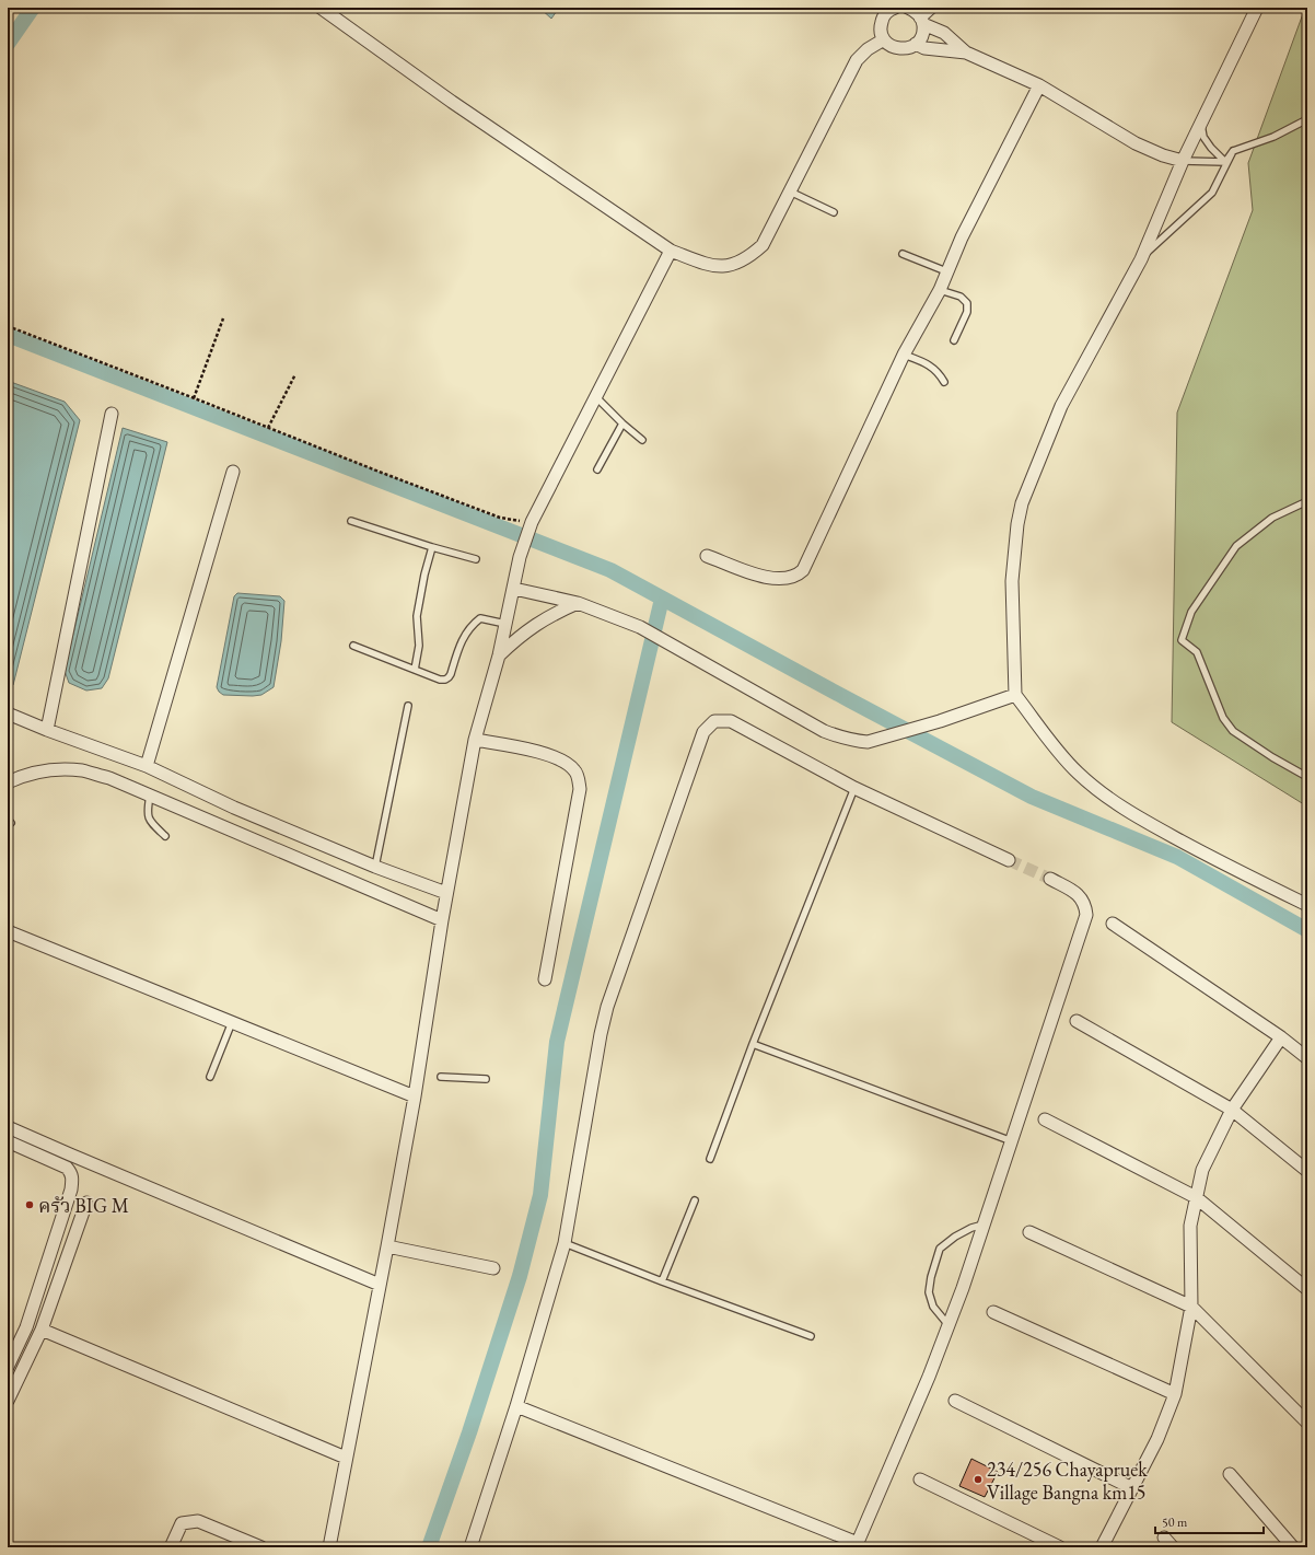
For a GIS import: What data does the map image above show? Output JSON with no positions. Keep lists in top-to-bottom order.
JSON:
{
  "places": ["ครัว BIG M", "234/256 Chayapruek Village Bangna km15"],
  "scale_bar": "50 m"
}
